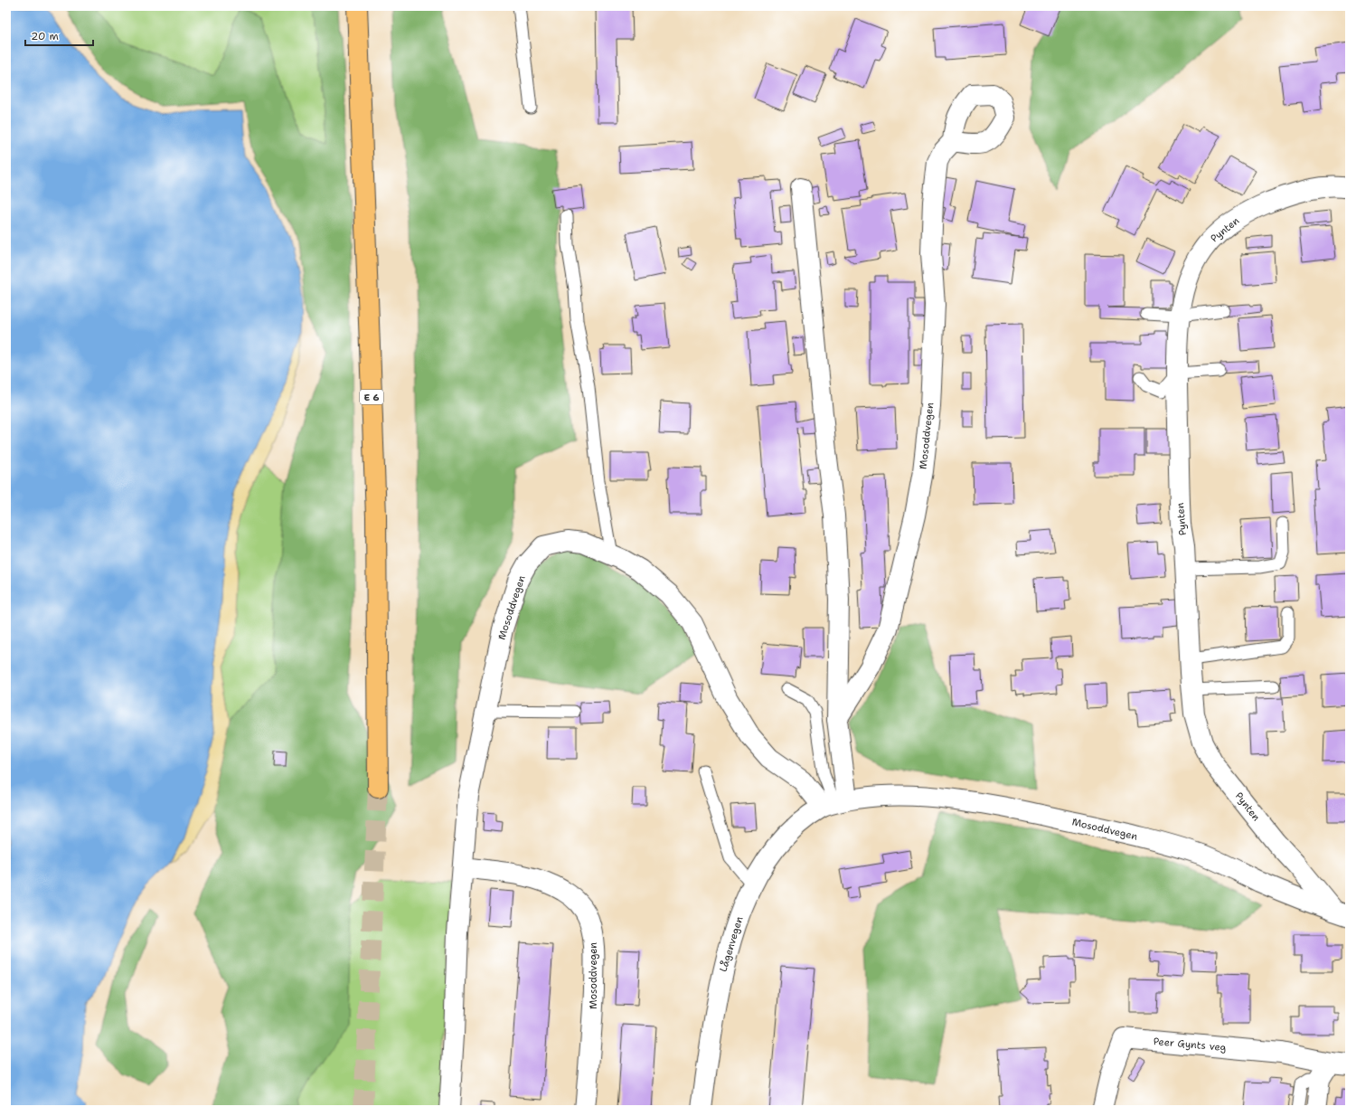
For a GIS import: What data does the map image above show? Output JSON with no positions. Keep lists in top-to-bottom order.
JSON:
{
  "streets": {
    "highway": ["E 6"],
    "street": [
      "Pynten",
      "Mosoddvegen",
      "Lågenvegen",
      "Peer Gynts veg"
    ]
  },
  "crossings": [
    ["Pynten", "Mosoddvegen"],
    ["Mosoddvegen", "Lågenvegen"]
  ],
  "scale_bar": "20 m"
}
